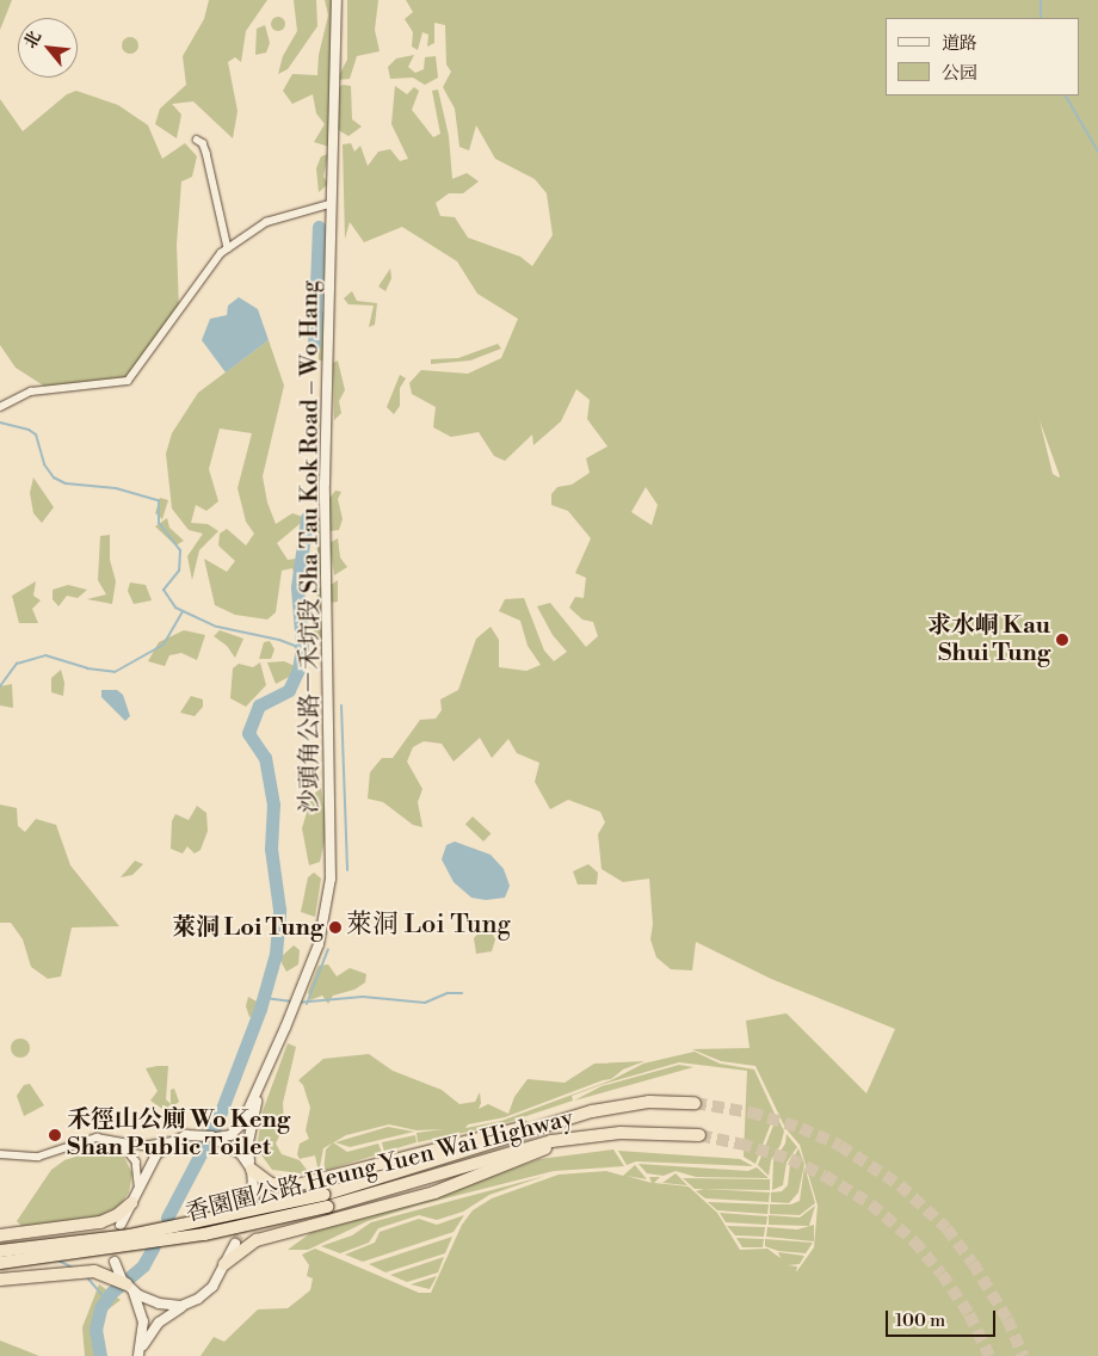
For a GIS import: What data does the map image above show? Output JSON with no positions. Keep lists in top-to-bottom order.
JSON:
{
  "streets": {
    "highway": ["香園圍公路 Heung Yuen Wai Highway"],
    "main road": ["沙頭角公路－禾坑段 Sha Tau Kok Road – Wo Hang"]
  },
  "districts": ["萊洞 Loi Tung"],
  "places": ["求水峒 Kau Shui Tung", "萊洞 Loi Tung", "禾徑山公廁 Wo Keng Shan Public Toilet"],
  "legend": ["道路", "公园"],
  "scale_bar": "100 m",
  "north": "top left"
}
